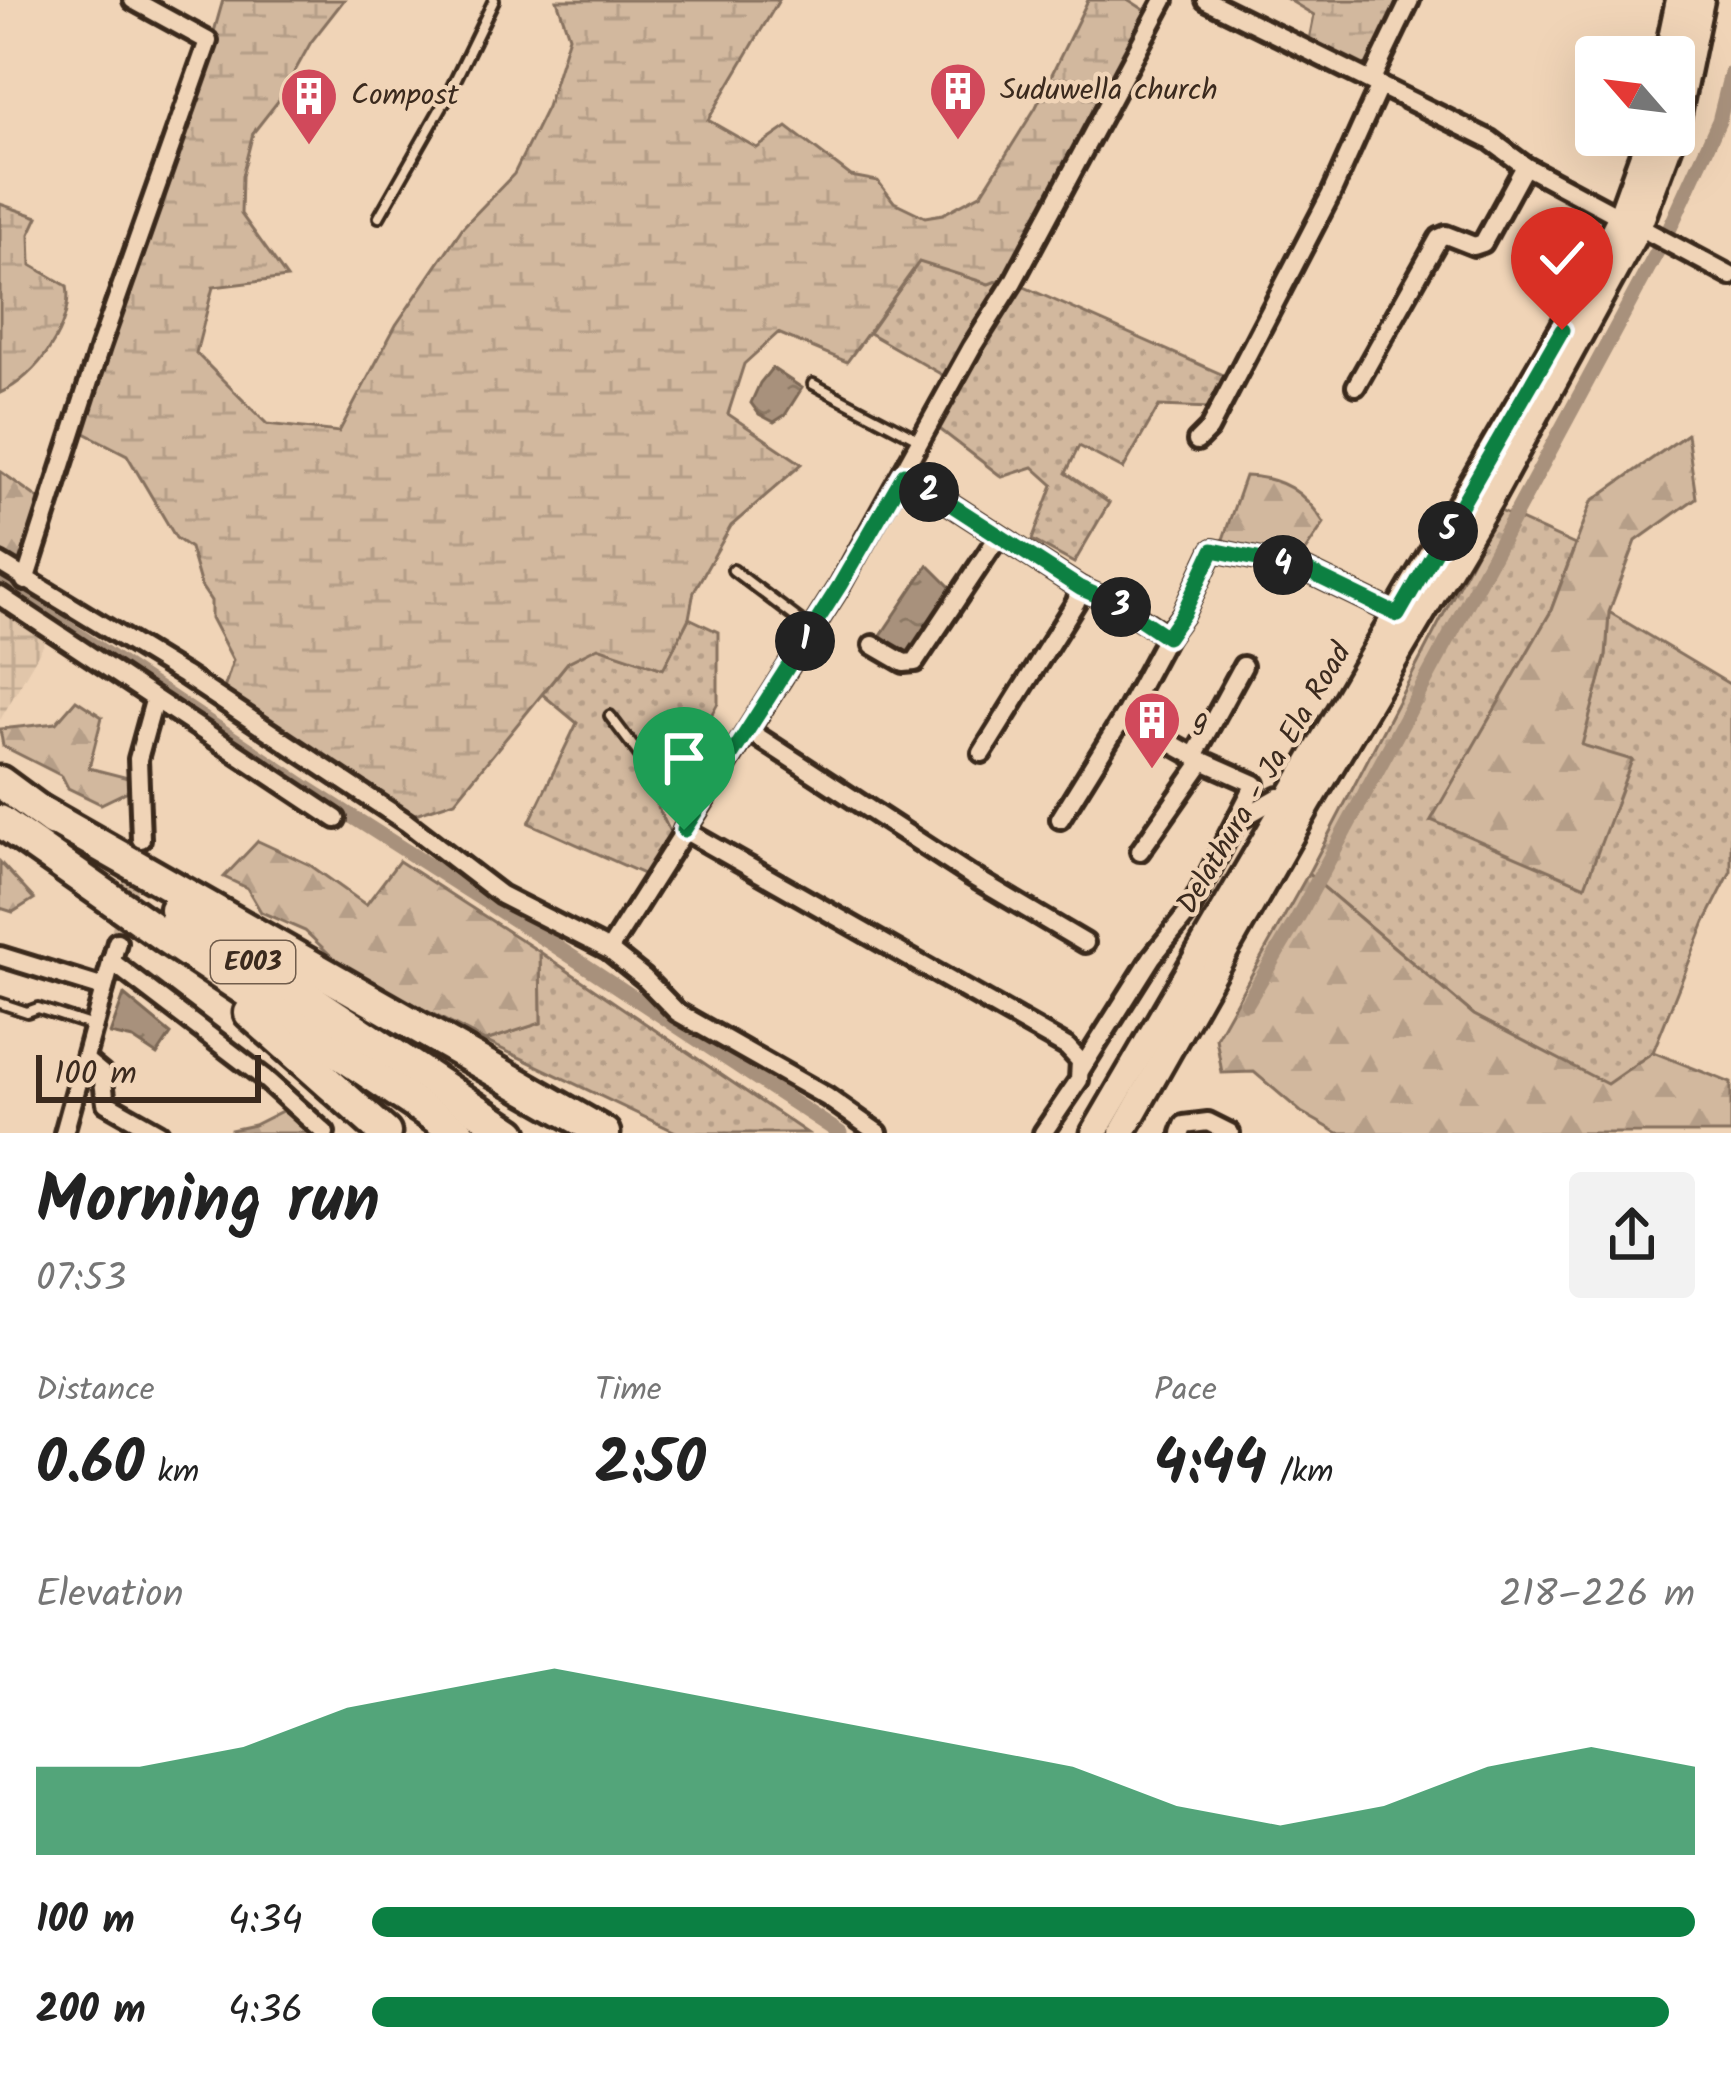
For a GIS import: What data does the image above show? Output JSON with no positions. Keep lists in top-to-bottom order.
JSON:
{
  "streets": {
    "highway": ["E003"],
    "main road": ["Delathura - Ja Ela Road"]
  },
  "places": {
    "building": ["Suduwella church", "Compost", "g"]
  },
  "scale_bar": "100 m",
  "north": "top left",
  "page": {
    "pins": [
      "2",
      "5",
      "4",
      "3",
      "1"
    ],
    "scale": "100 m",
    "heading": ["Morning run", "07:53"],
    "stats": [
      ["Distance", "0.60 km"],
      ["Time", "2:50"],
      ["Pace", "4:44 /km"]
    ],
    "chart": ["Elevation", "218–226 m"],
    "list": [
      {
        "name": "100 m",
        "note": "4:34"
      },
      {
        "name": "200 m",
        "note": "4:36"
      }
    ]
  }
}
